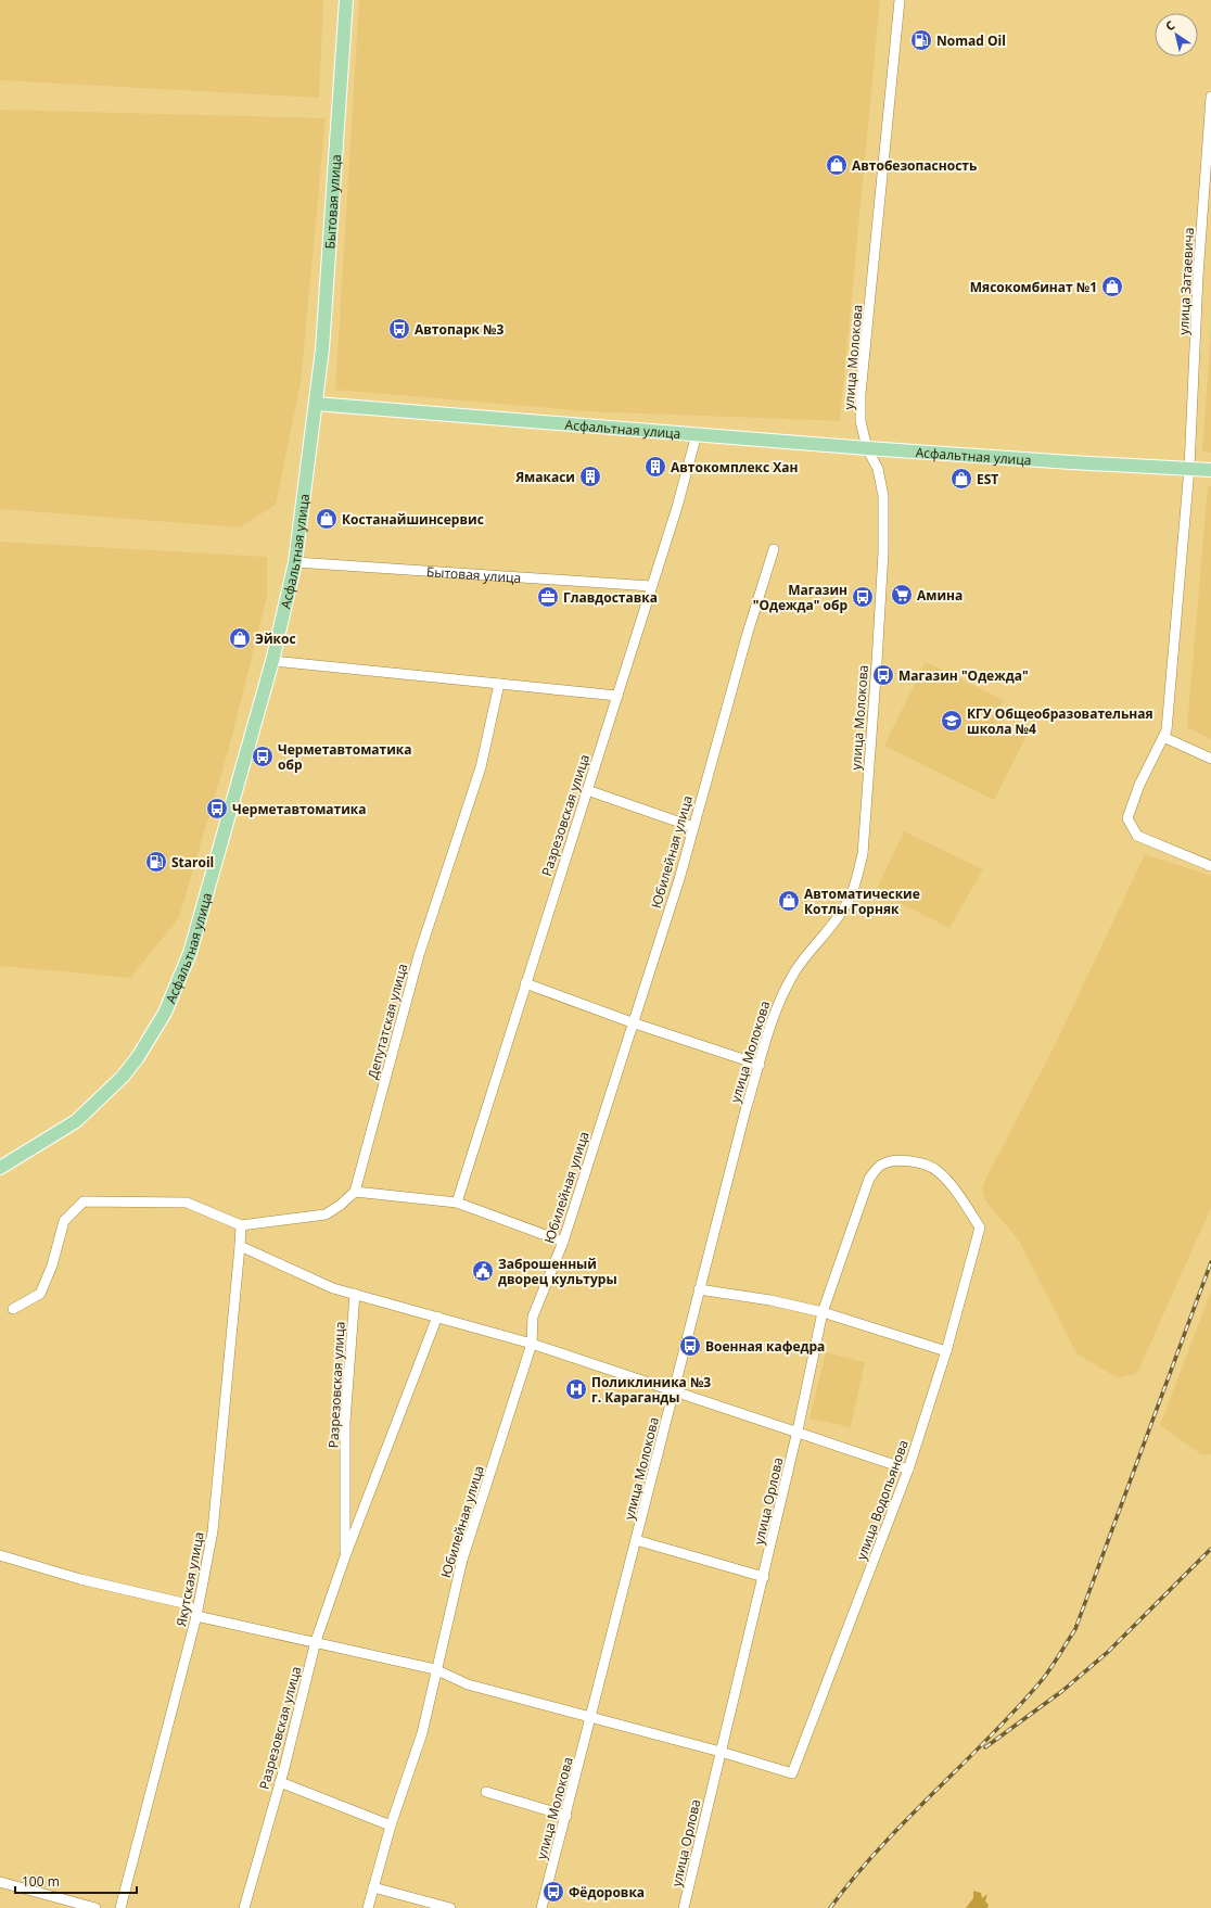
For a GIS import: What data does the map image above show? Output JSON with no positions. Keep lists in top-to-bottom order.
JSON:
{
  "streets": {
    "main road": ["Бытовая улица", "Асфальтная улица"],
    "street": [
      "улица Затаевича",
      "улица Молокова",
      "Разрезовская улица",
      "Юбилейная улица",
      "Депутатская улица",
      "улица Водопьянова",
      "улица Орлова",
      "Якутская улица"
    ]
  },
  "crossings": [
    ["Бытовая улица", "Асфальтная улица"],
    ["Бытовая улица", "Разрезовская улица"],
    ["улица Затаевича", "Асфальтная улица"],
    ["улица Молокова", "Асфальтная улица"],
    ["Асфальтная улица", "Разрезовская улица"],
    ["улица Водопьянова", "улица Орлова"]
  ],
  "places": {
    "fuel station": ["Nomad Oil", "Staroil"],
    "shop": [
      "Автобезопасность",
      "Мясокомбинат №1",
      "EST",
      "Костанайшинсервис",
      "Эйкос",
      "Автоматические Котлы Горняк"
    ],
    "bus stop": [
      "Автопарк №3",
      "Магазин \"Одежда\" обр",
      "Магазин \"Одежда\"",
      "Черметавтоматика обр",
      "Черметавтоматика",
      "Военная кафедра",
      "Фёдоровка"
    ],
    "building": ["Автокомплекс Хан", "Ямакаси"],
    "supermarket": ["Амина"],
    "office": ["Главдоставка"],
    "school or university": ["КГУ Общеобразовательная школа №4"],
    "public building": ["Заброшенный дворец культуры"],
    "hospital": ["Поликлиника №3 г. Караганды"]
  },
  "scale_bar": "100 m",
  "north": "top left"
}
